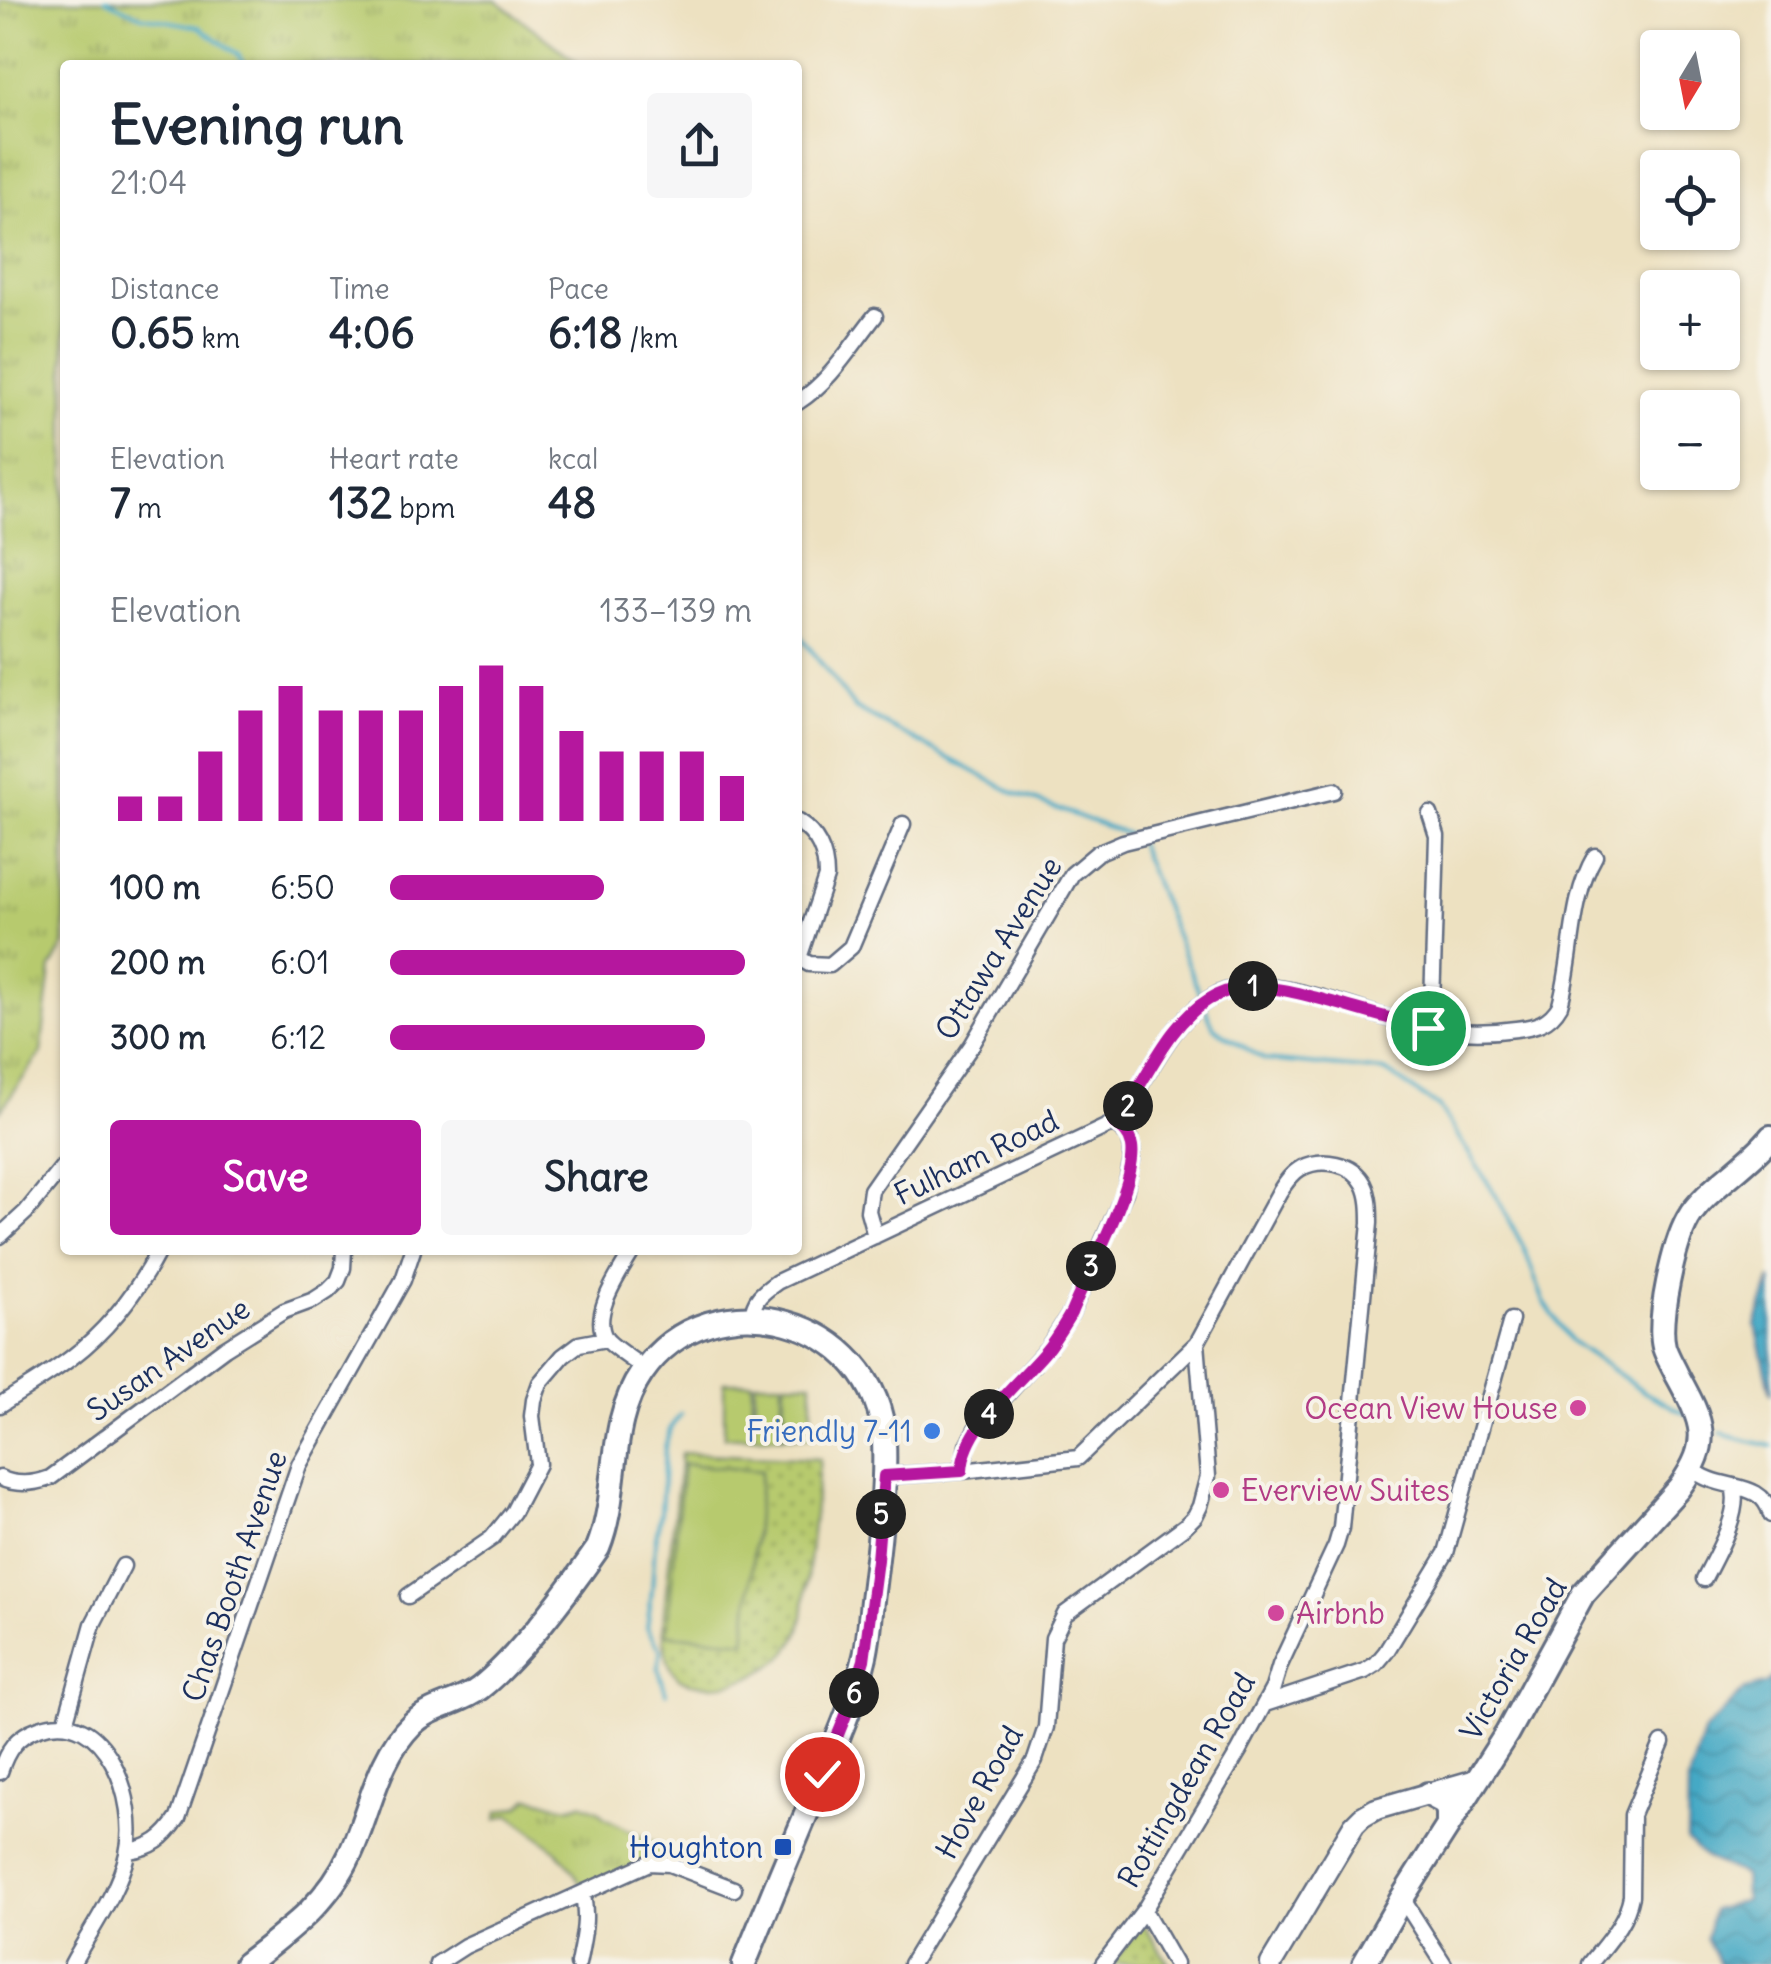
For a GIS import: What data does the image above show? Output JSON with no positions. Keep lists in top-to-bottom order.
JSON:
{
  "streets": {
    "main road": ["Victoria Road"],
    "street": [
      "Ottawa Avenue",
      "Fulham Road",
      "Susan Avenue",
      "Chas Booth Avenue",
      "Rottingdean Road",
      "Hove Road"
    ]
  },
  "crossings": [
    ["Ottawa Avenue", "Fulham Road"],
    ["Rottingdean Road", "Hove Road"]
  ],
  "places": {
    "other": [
      "Ocean View House",
      "Friendly 7-11",
      "Everview Suites",
      "Airbnb"
    ],
    "transit": ["Houghton"]
  },
  "north": "bottom",
  "page": {
    "map_buttons": ["+", "−"],
    "heading": ["Evening run", "21:04"],
    "stats": [
      ["Distance", "0.65 km"],
      ["Time", "4:06"],
      ["Pace", "6:18 /km"],
      ["Elevation", "7 m"],
      ["Heart rate", "132 bpm"],
      ["kcal", "48"]
    ],
    "chart": ["Elevation", "133–139 m"],
    "list": [
      {
        "name": "100 m",
        "note": "6:50"
      },
      {
        "name": "200 m",
        "note": "6:01"
      },
      {
        "name": "300 m",
        "note": "6:12"
      }
    ],
    "pins": [
      "1",
      "2",
      "3",
      "4",
      "5",
      "6"
    ],
    "buttons": ["Save", "Share"]
  }
}
